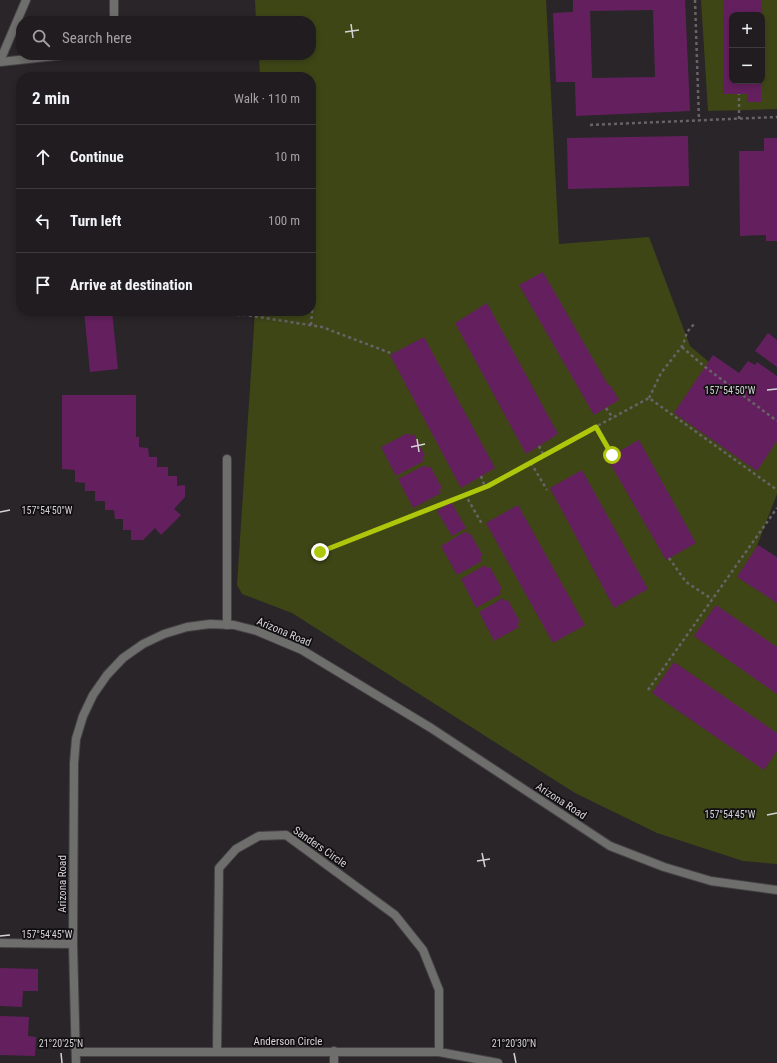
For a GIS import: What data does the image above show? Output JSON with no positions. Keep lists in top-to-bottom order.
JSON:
{
  "streets": {
    "street": ["Arizona Road", "Sanders Circle", "Anderson Circle"]
  },
  "crossings": [
    ["Arizona Road", "Anderson Circle"],
    ["Sanders Circle", "Anderson Circle"]
  ],
  "page": {
    "map_buttons": ["+", "−"],
    "search": "Search here",
    "heading": ["2 min", "Walk · 110 m"],
    "list": [
      ["Continue", "10 m"],
      ["Turn left", "100 m"],
      "Arrive at destination"
    ]
  },
  "coordinates": [
    "157°54'50\"W",
    "157°54'45\"W",
    "21°20'25\"N",
    "21°20'30\"N"
  ]
}
